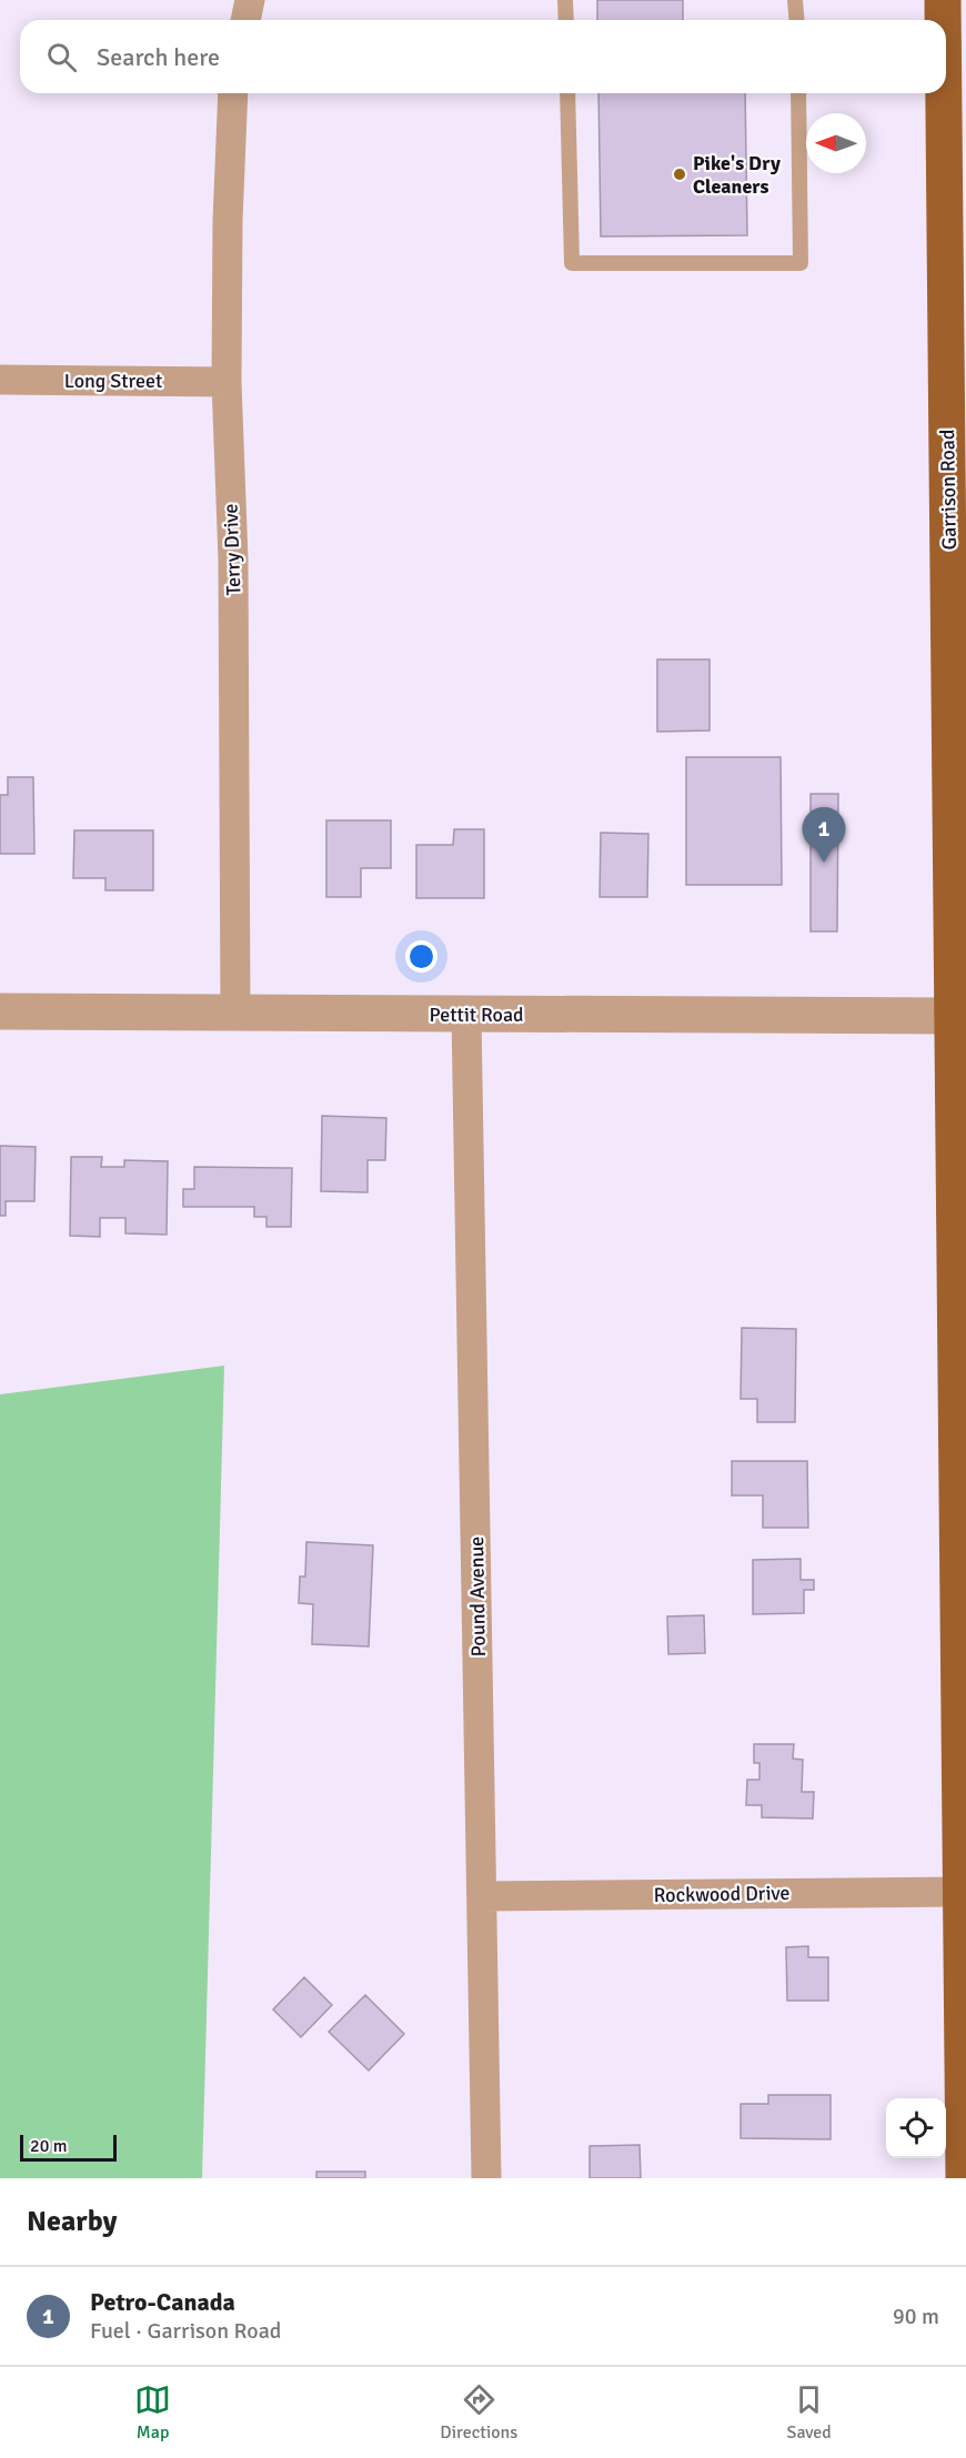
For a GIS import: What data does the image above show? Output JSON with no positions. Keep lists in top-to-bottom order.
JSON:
{
  "streets": {
    "main road": ["Garrison Road"],
    "street": [
      "Long Street",
      "Terry Drive",
      "Pettit Road",
      "Pound Avenue",
      "Rockwood Drive"
    ]
  },
  "crossings": [
    ["Long Street", "Terry Drive"],
    ["Garrison Road", "Pettit Road"],
    ["Garrison Road", "Rockwood Drive"],
    ["Terry Drive", "Pettit Road"],
    ["Pettit Road", "Pound Avenue"],
    ["Pound Avenue", "Rockwood Drive"]
  ],
  "places": ["Pike's Dry Cleaners"],
  "scale_bar": "20 m",
  "north": "left",
  "page": {
    "search": "Search here",
    "pins": "1",
    "scale": "20 m",
    "heading": "Nearby",
    "list": [
      {
        "mark": "1",
        "name": "Petro-Canada",
        "note": "Fuel · Garrison Road",
        "value": "90 m"
      }
    ],
    "nav": ["Map", "Directions", "Saved"]
  }
}
